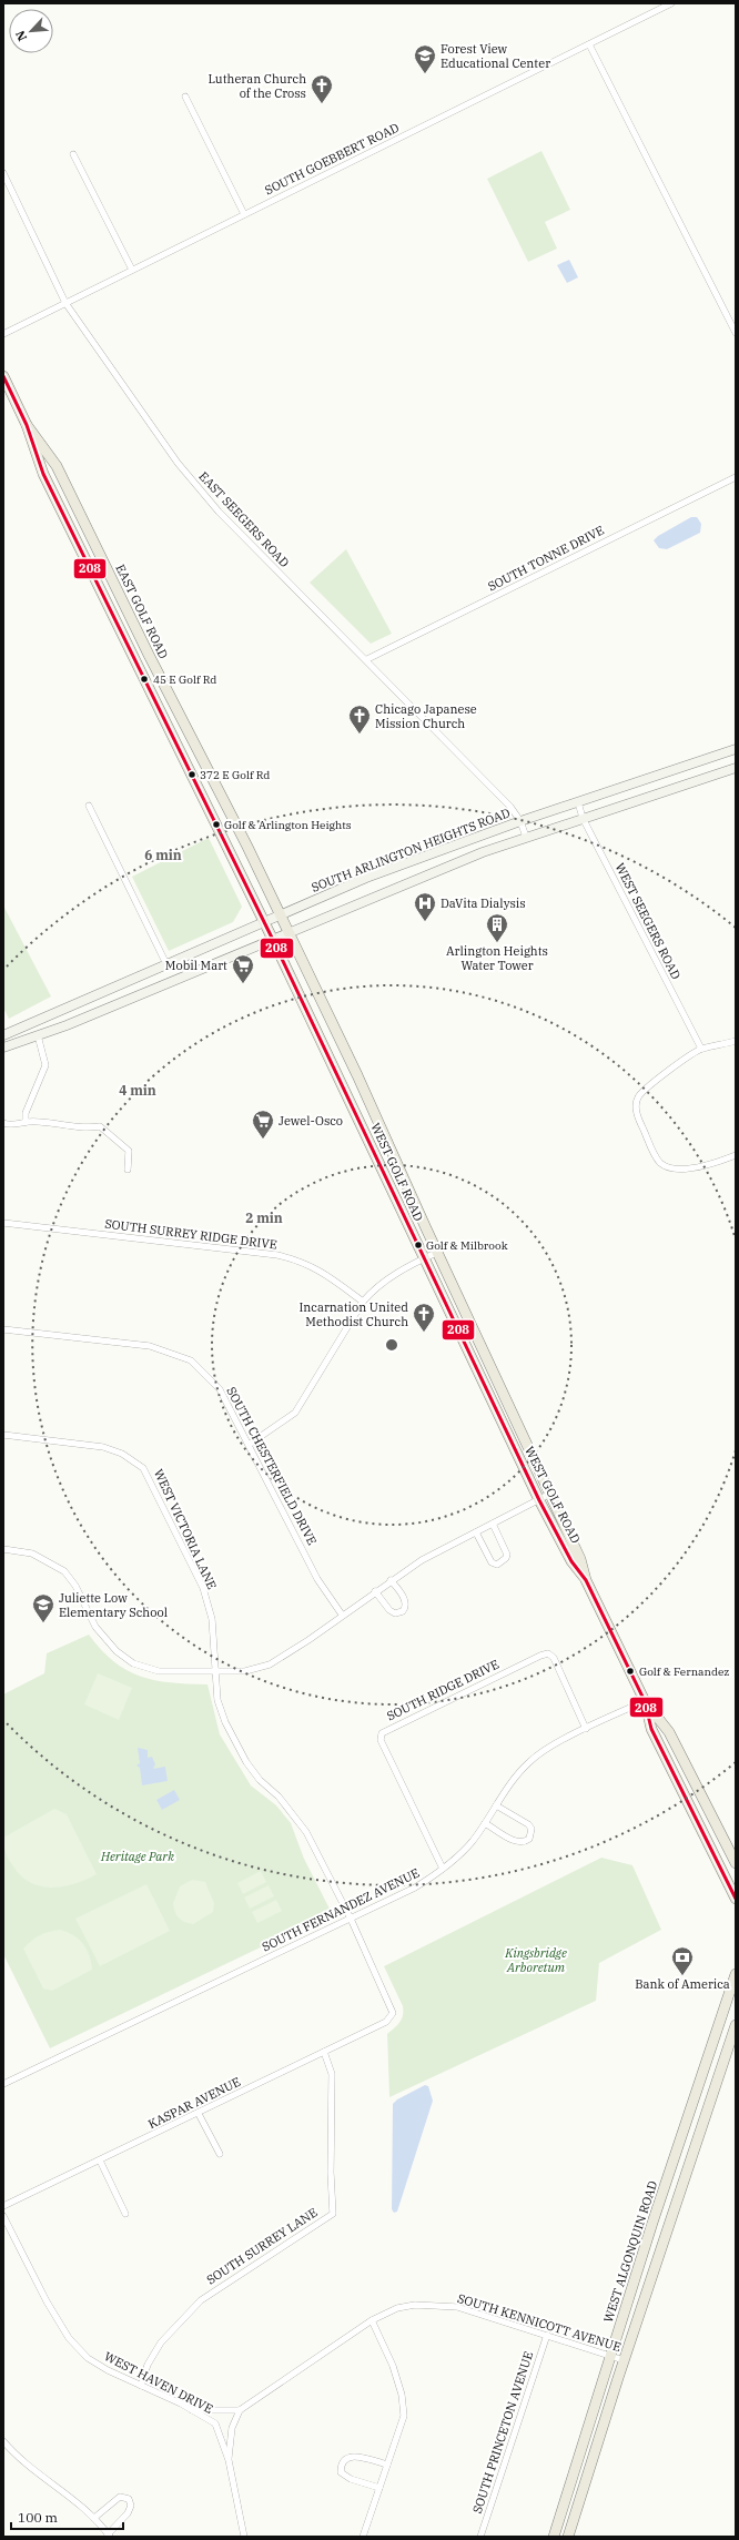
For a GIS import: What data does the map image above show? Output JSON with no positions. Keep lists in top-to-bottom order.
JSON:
{
  "streets": {
    "main road": [
      "EAST GOLF ROAD",
      "SOUTH ARLINGTON HEIGHTS ROAD",
      "WEST GOLF ROAD",
      "WEST ALGONQUIN ROAD"
    ],
    "street": [
      "SOUTH GOEBBERT ROAD",
      "EAST SEEGERS ROAD",
      "SOUTH TONNE DRIVE",
      "WEST SEEGERS ROAD",
      "SOUTH SURREY RIDGE DRIVE",
      "SOUTH CHESTERFIELD DRIVE",
      "WEST VICTORIA LANE",
      "SOUTH RIDGE DRIVE",
      "SOUTH FERNANDEZ AVENUE",
      "KASPAR AVENUE",
      "SOUTH SURREY LANE",
      "SOUTH KENNICOTT AVENUE",
      "WEST HAVEN DRIVE",
      "SOUTH PRINCETON AVENUE"
    ]
  },
  "crossings": [
    ["SOUTH GOEBBERT ROAD", "EAST SEEGERS ROAD"],
    ["EAST SEEGERS ROAD", "SOUTH TONNE DRIVE"],
    ["EAST SEEGERS ROAD", "SOUTH ARLINGTON HEIGHTS ROAD"],
    ["EAST GOLF ROAD", "SOUTH ARLINGTON HEIGHTS ROAD"],
    ["EAST GOLF ROAD", "WEST GOLF ROAD"],
    ["SOUTH ARLINGTON HEIGHTS ROAD", "WEST SEEGERS ROAD"],
    ["WEST GOLF ROAD", "SOUTH FERNANDEZ AVENUE"],
    ["WEST VICTORIA LANE", "SOUTH FERNANDEZ AVENUE"],
    ["WEST VICTORIA LANE", "KASPAR AVENUE"],
    ["SOUTH RIDGE DRIVE", "SOUTH FERNANDEZ AVENUE"],
    ["KASPAR AVENUE", "SOUTH SURREY LANE"],
    ["SOUTH SURREY LANE", "WEST HAVEN DRIVE"],
    ["WEST ALGONQUIN ROAD", "SOUTH KENNICOTT AVENUE"],
    ["SOUTH KENNICOTT AVENUE", "SOUTH PRINCETON AVENUE"]
  ],
  "parks": ["Heritage Park", "Kingsbridge Arboretum"],
  "places": {
    "school or university": ["Forest View Educational Center", "Juliette Low Elementary School"],
    "church": ["Lutheran Church of the Cross", "Chicago Japanese Mission Church", "Incarnation United Methodist Church"],
    "other": [
      "45 E Golf Rd",
      "372 E Golf Rd",
      "Golf & Arlington Heights",
      "Golf & Milbrook",
      "Golf & Fernandez"
    ],
    "hospital": ["DaVita Dialysis"],
    "building": ["Arlington Heights Water Tower"],
    "supermarket": ["Mobil Mart", "Jewel-Osco"],
    "bank": ["Bank of America"]
  },
  "lines": ["transit line 208"],
  "scale_bar": "100 m",
  "north": "bottom left",
  "rings": ["6 min", "4 min", "2 min"]
}
